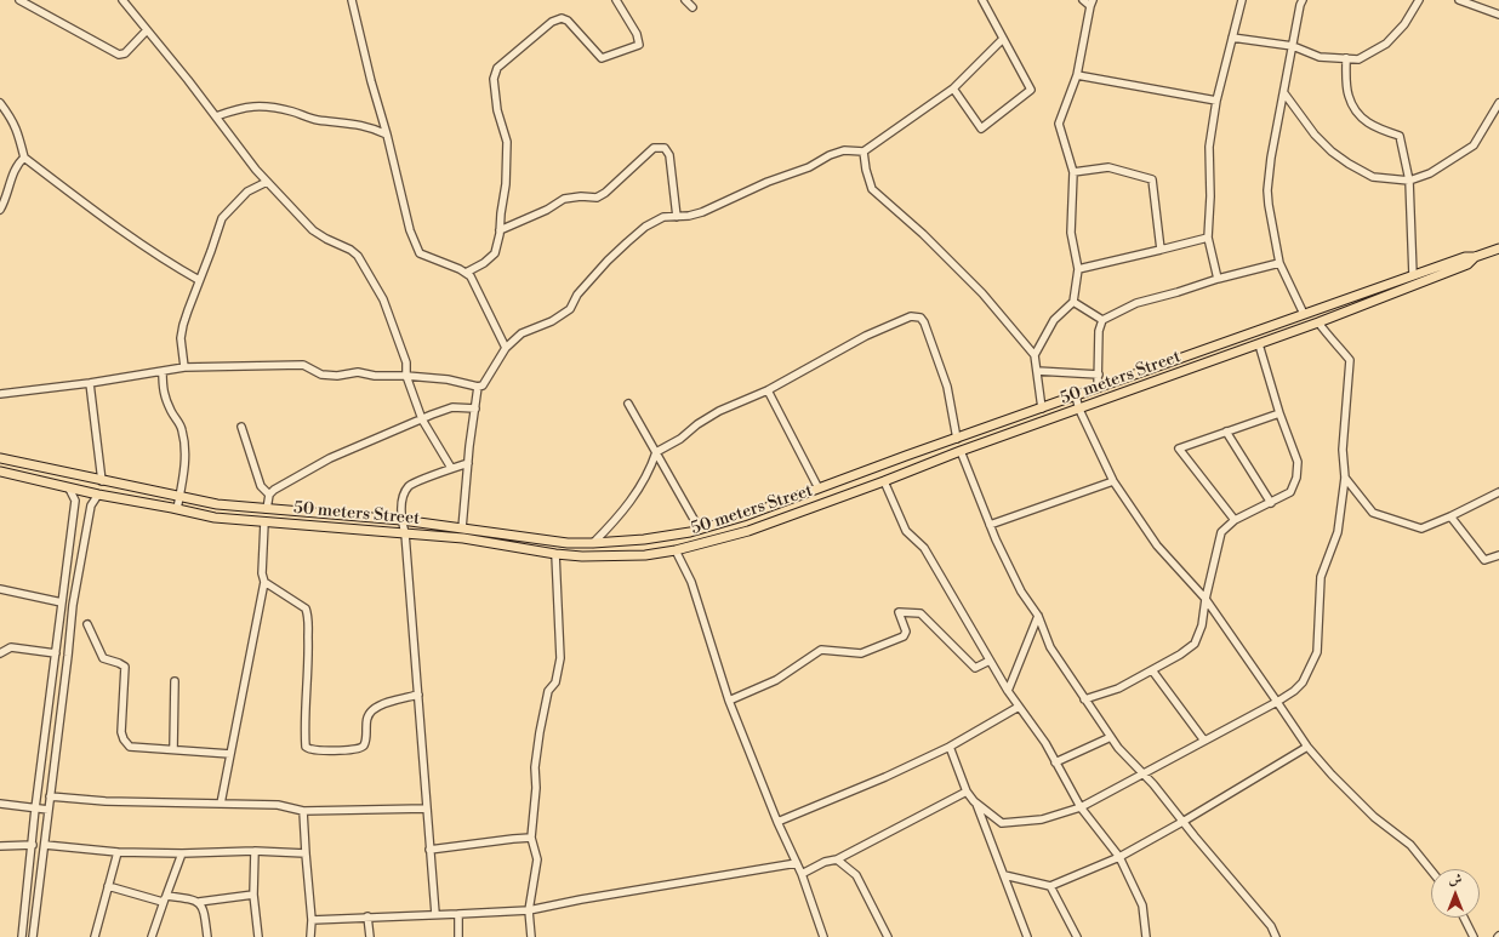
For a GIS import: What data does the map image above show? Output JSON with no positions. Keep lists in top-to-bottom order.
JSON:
{
  "streets": {
    "main road": ["50 meters Street"]
  },
  "north": "top"
}
